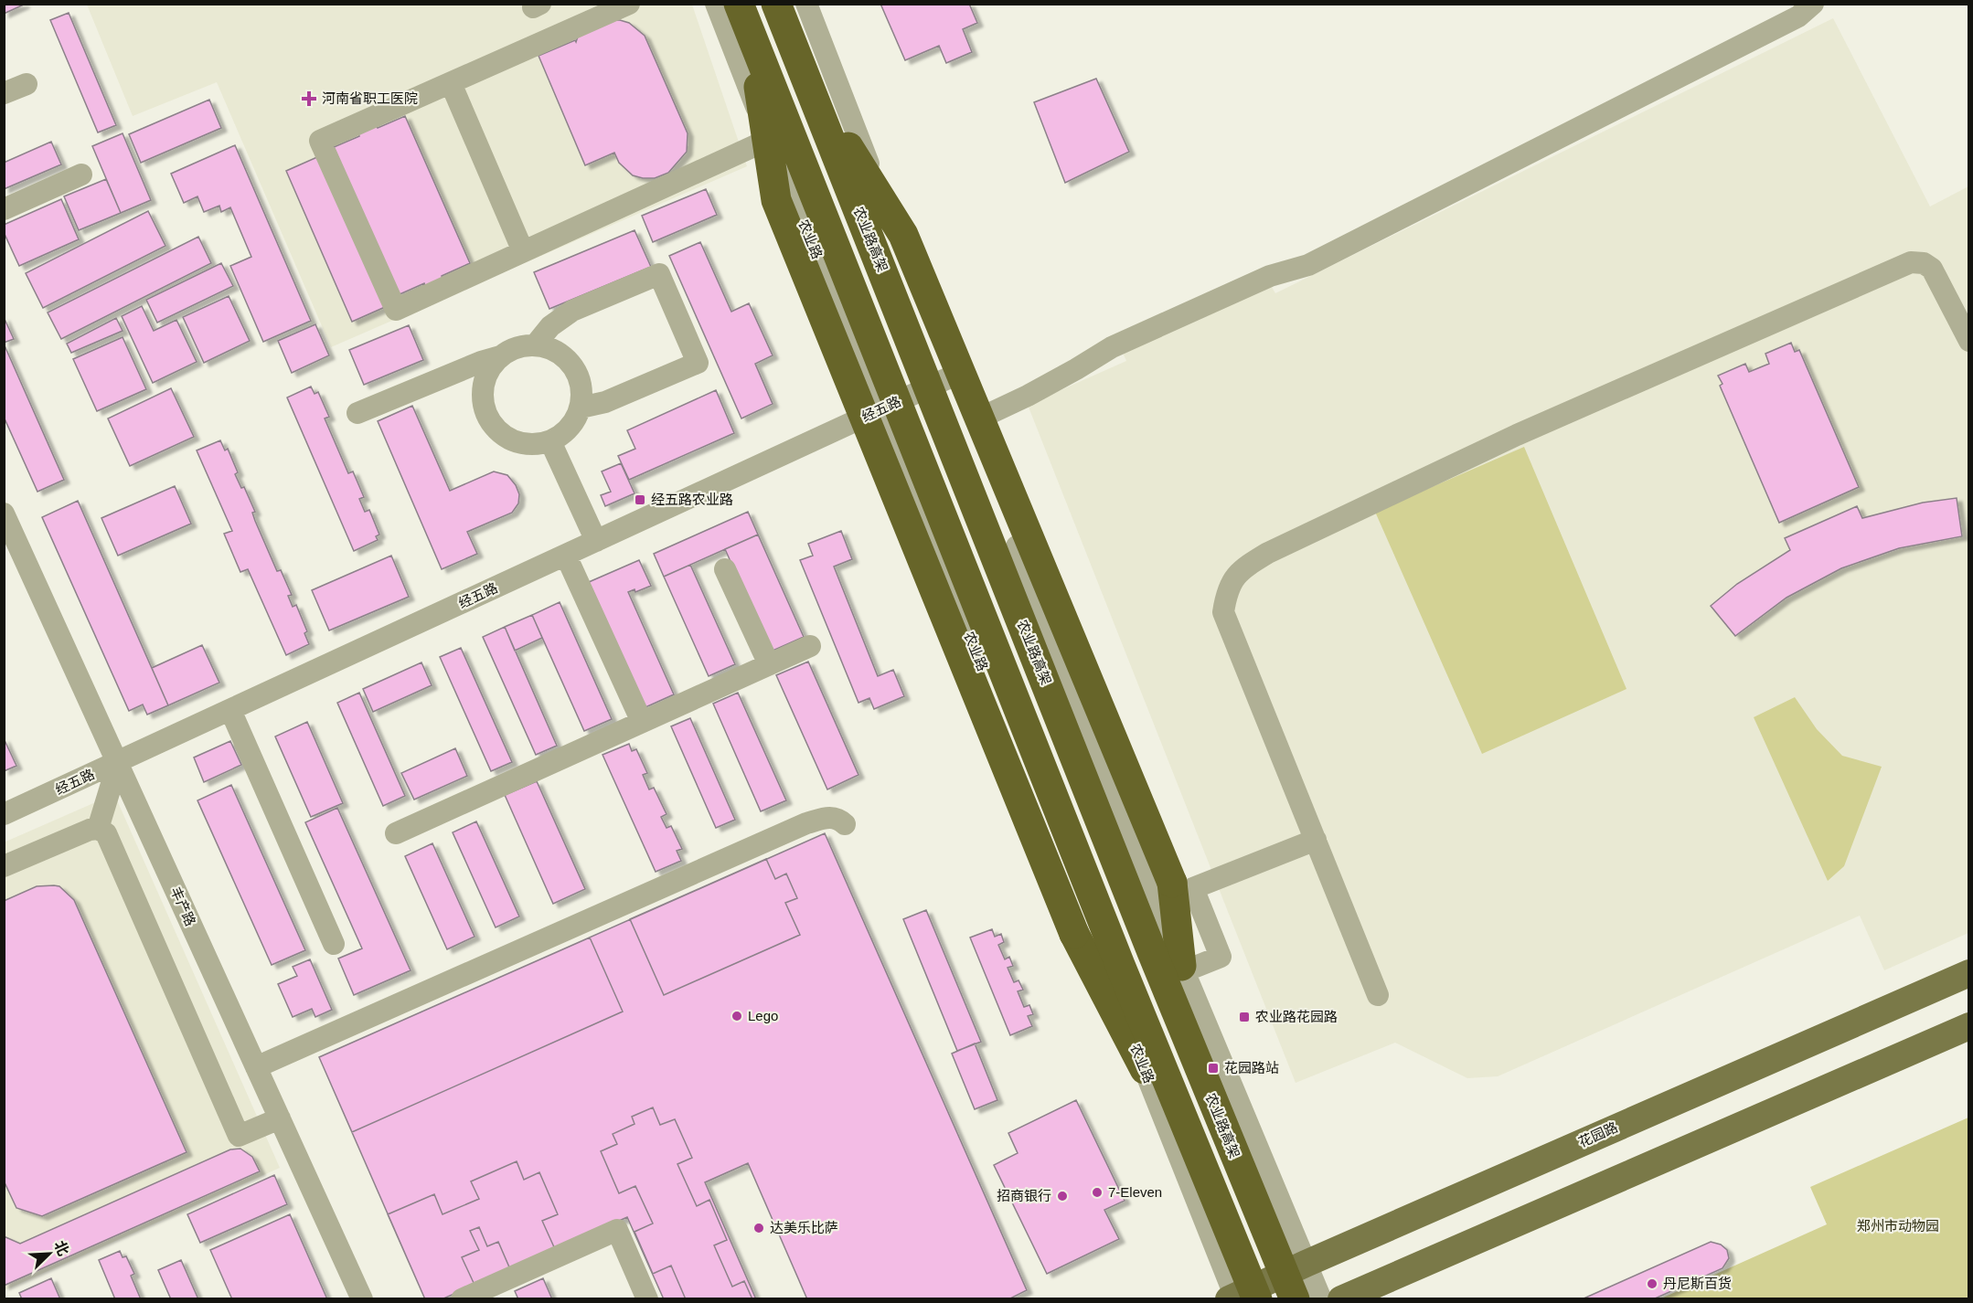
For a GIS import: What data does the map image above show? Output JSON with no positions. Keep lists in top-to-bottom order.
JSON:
{
  "streets": {
    "highway": ["农业路高架"],
    "main road": ["花园路"],
    "street": ["农业路", "经五路", "丰产路"]
  },
  "crossings": [
    ["农业路", "经五路"],
    ["农业路", "花园路"],
    ["经五路", "丰产路"]
  ],
  "parks": ["郑州市动物园"],
  "places": {
    "health": ["河南省职工医院"],
    "transit": ["经五路农业路", "农业路花园路", "花园路站"],
    "other": [
      "Lego",
      "7-Eleven",
      "招商银行",
      "达美乐比萨",
      "丹尼斯百货"
    ]
  },
  "north": "top right"
}
